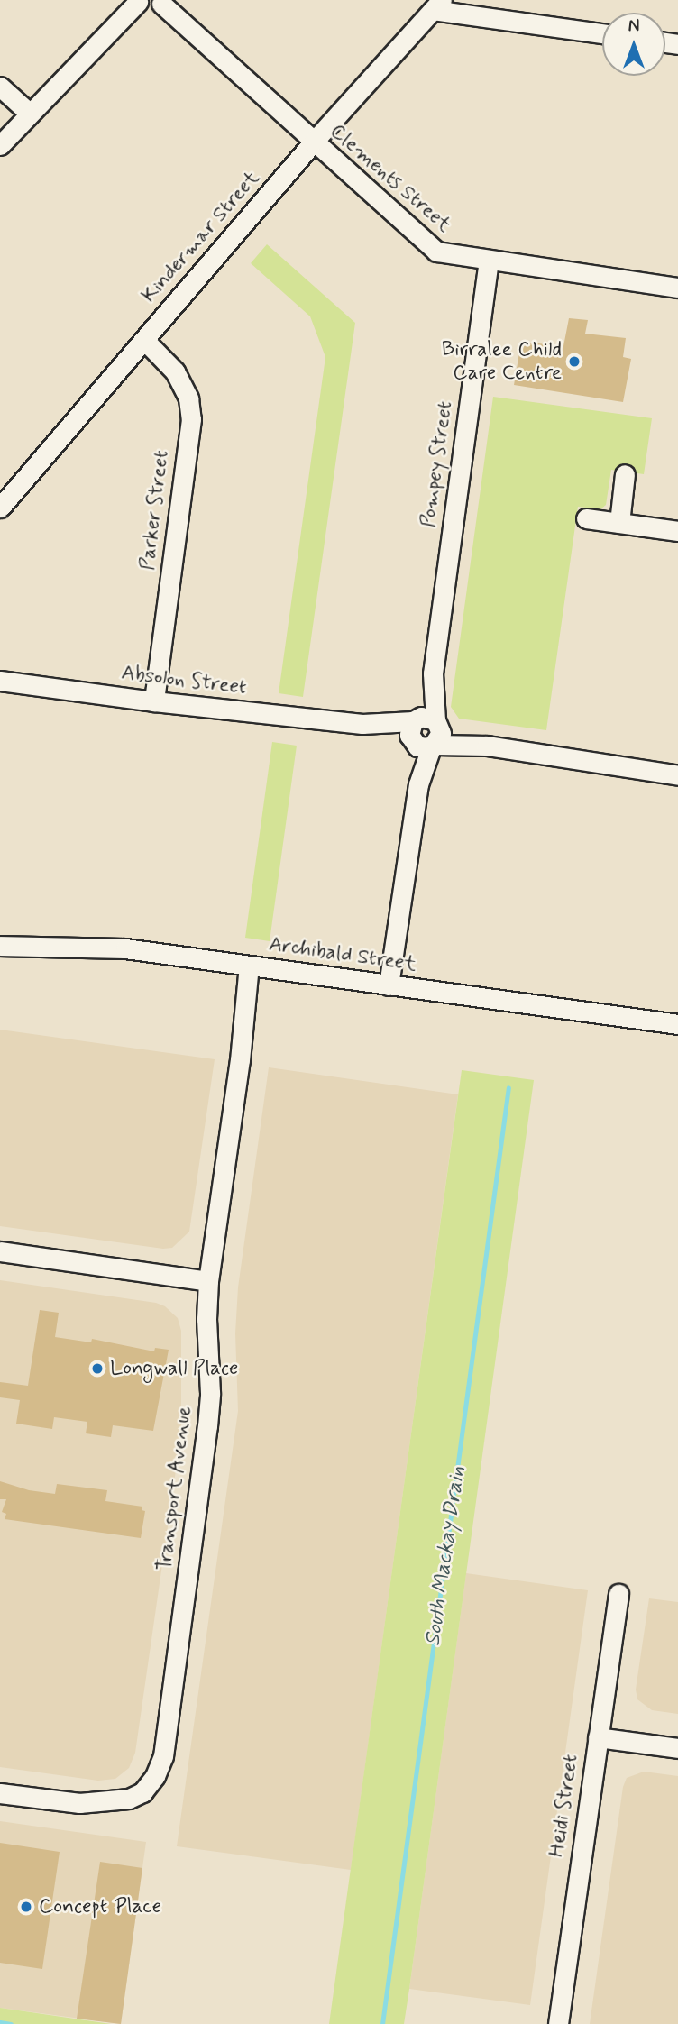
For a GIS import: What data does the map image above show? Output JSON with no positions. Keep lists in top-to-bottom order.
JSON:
{
  "streets": {
    "street": [
      "Clements Street",
      "Kindermar Street",
      "Pompey Street",
      "Parker Street",
      "Absolon Street",
      "Archibald Street",
      "Transport Avenue",
      "Heidi Street"
    ]
  },
  "crossings": [
    ["Clements Street", "Kindermar Street"],
    ["Clements Street", "Pompey Street"],
    ["Kindermar Street", "Parker Street"],
    ["Pompey Street", "Absolon Street"],
    ["Pompey Street", "Archibald Street"],
    ["Parker Street", "Absolon Street"],
    ["Archibald Street", "Transport Avenue"]
  ],
  "water": ["South Mackay Drain"],
  "places": ["Birralee Child Care Centre", "Longwall Place", "Concept Place"],
  "north": "top"
}
